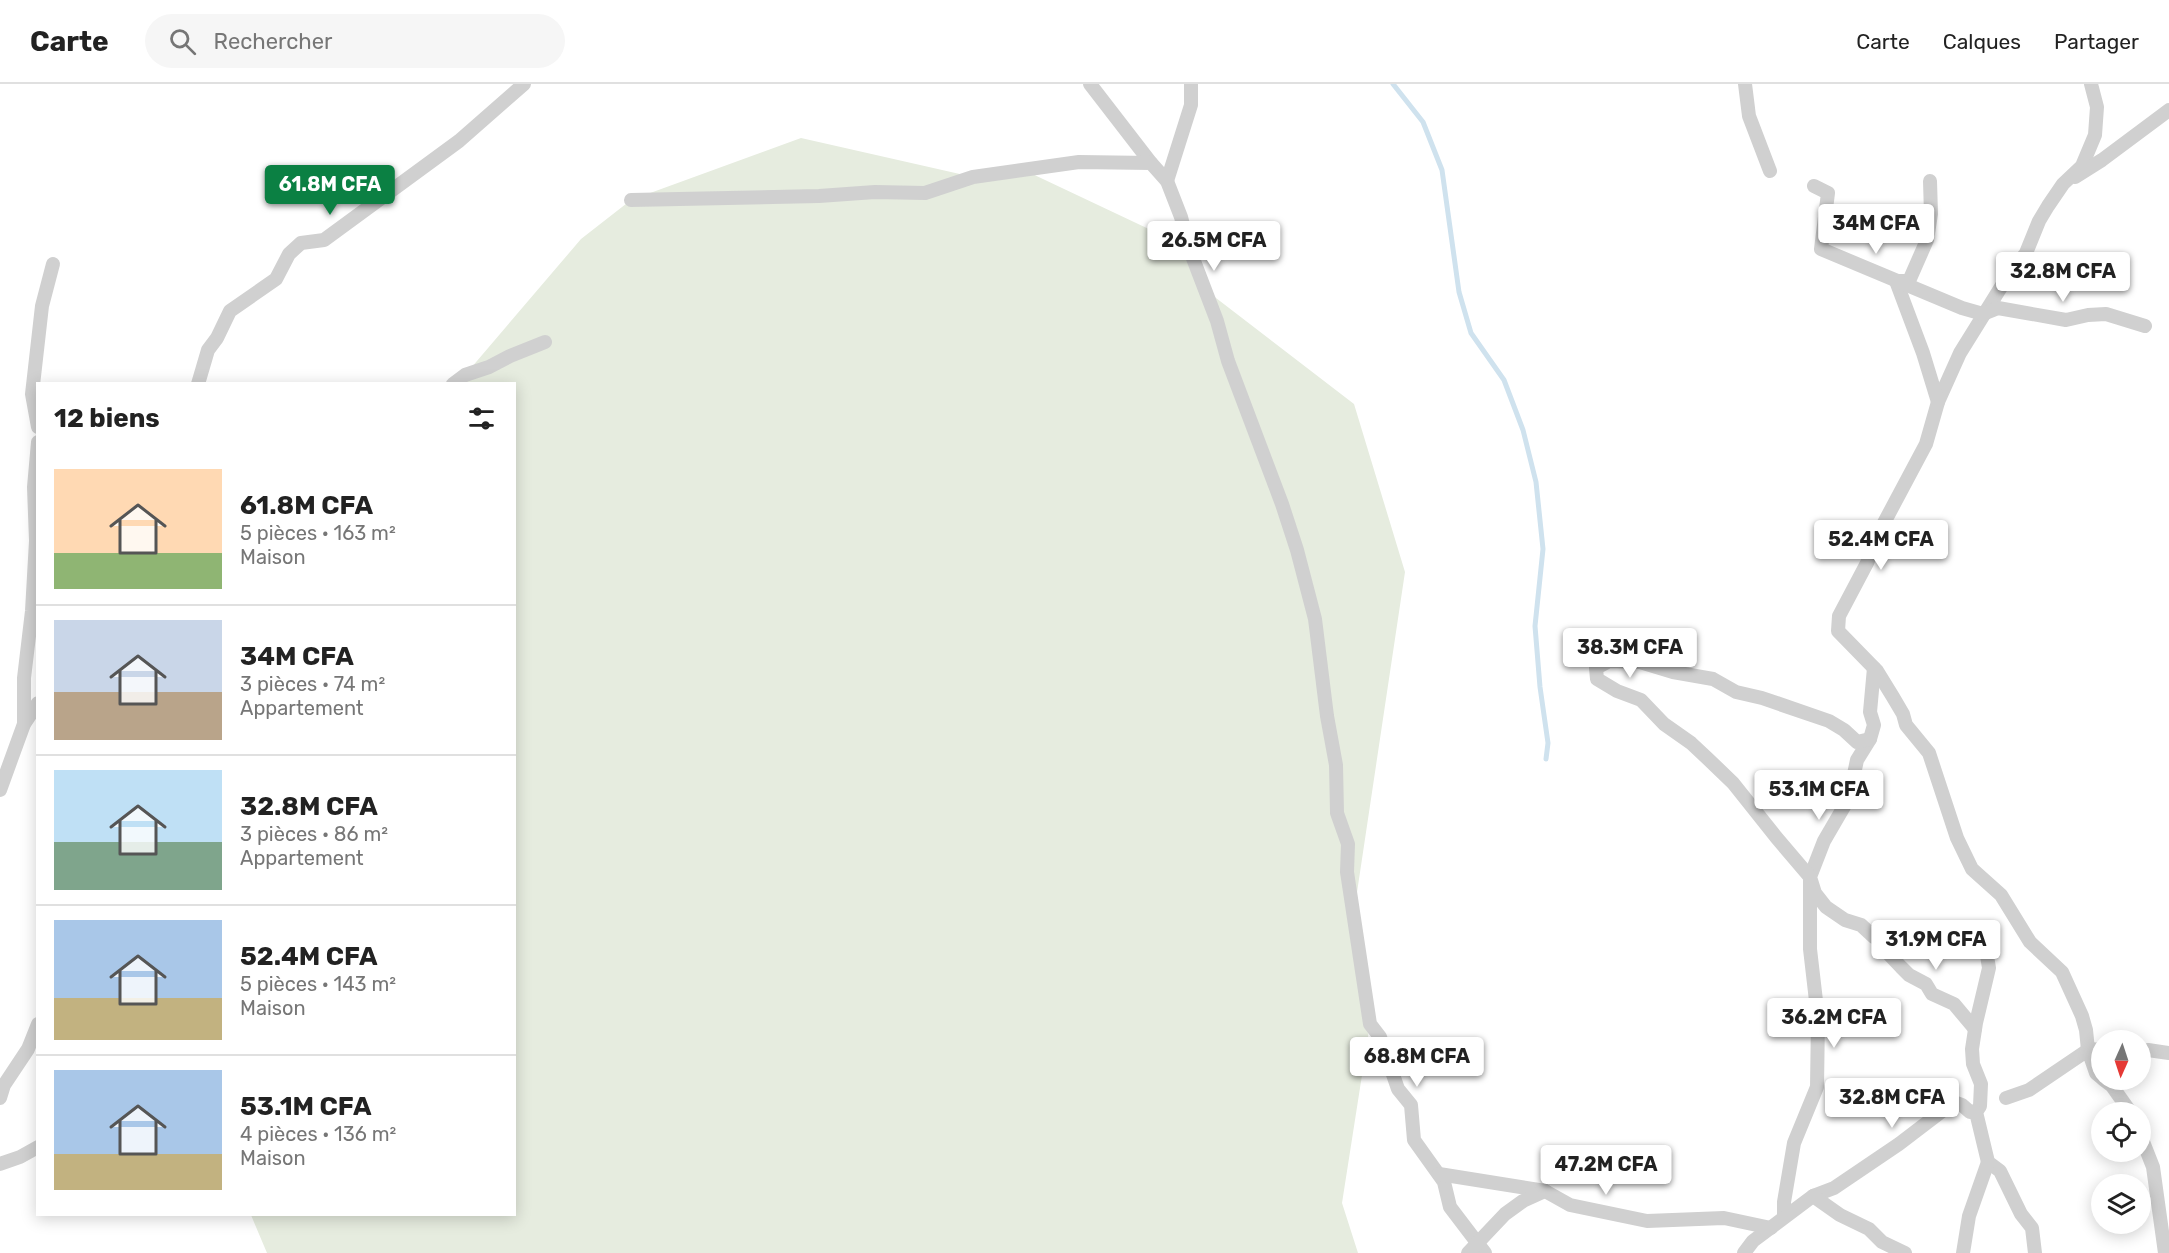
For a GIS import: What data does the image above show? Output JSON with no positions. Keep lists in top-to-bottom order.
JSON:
{
  "north": "bottom",
  "page": {
    "header": "Carte",
    "search": "Rechercher",
    "nav": ["Carte", "Calques", "Partager"],
    "price": [
      "61.8M CFA",
      "34M CFA",
      "26.5M CFA",
      "32.8M CFA",
      "52.4M CFA",
      "38.3M CFA",
      "53.1M CFA",
      "31.9M CFA",
      "36.2M CFA",
      "68.8M CFA",
      "32.8M CFA",
      "47.2M CFA"
    ],
    "heading": "12 biens",
    "list": [
      {
        "name": "61.8M CFA",
        "note": "5 pièces · 163 m² · Maison"
      },
      {
        "name": "34M CFA",
        "note": "3 pièces · 74 m² · Appartement"
      },
      {
        "name": "32.8M CFA",
        "note": "3 pièces · 86 m² · Appartement"
      },
      {
        "name": "52.4M CFA",
        "note": "5 pièces · 143 m² · Maison"
      },
      {
        "name": "53.1M CFA",
        "note": "4 pièces · 136 m² · Maison"
      }
    ]
  }
}
